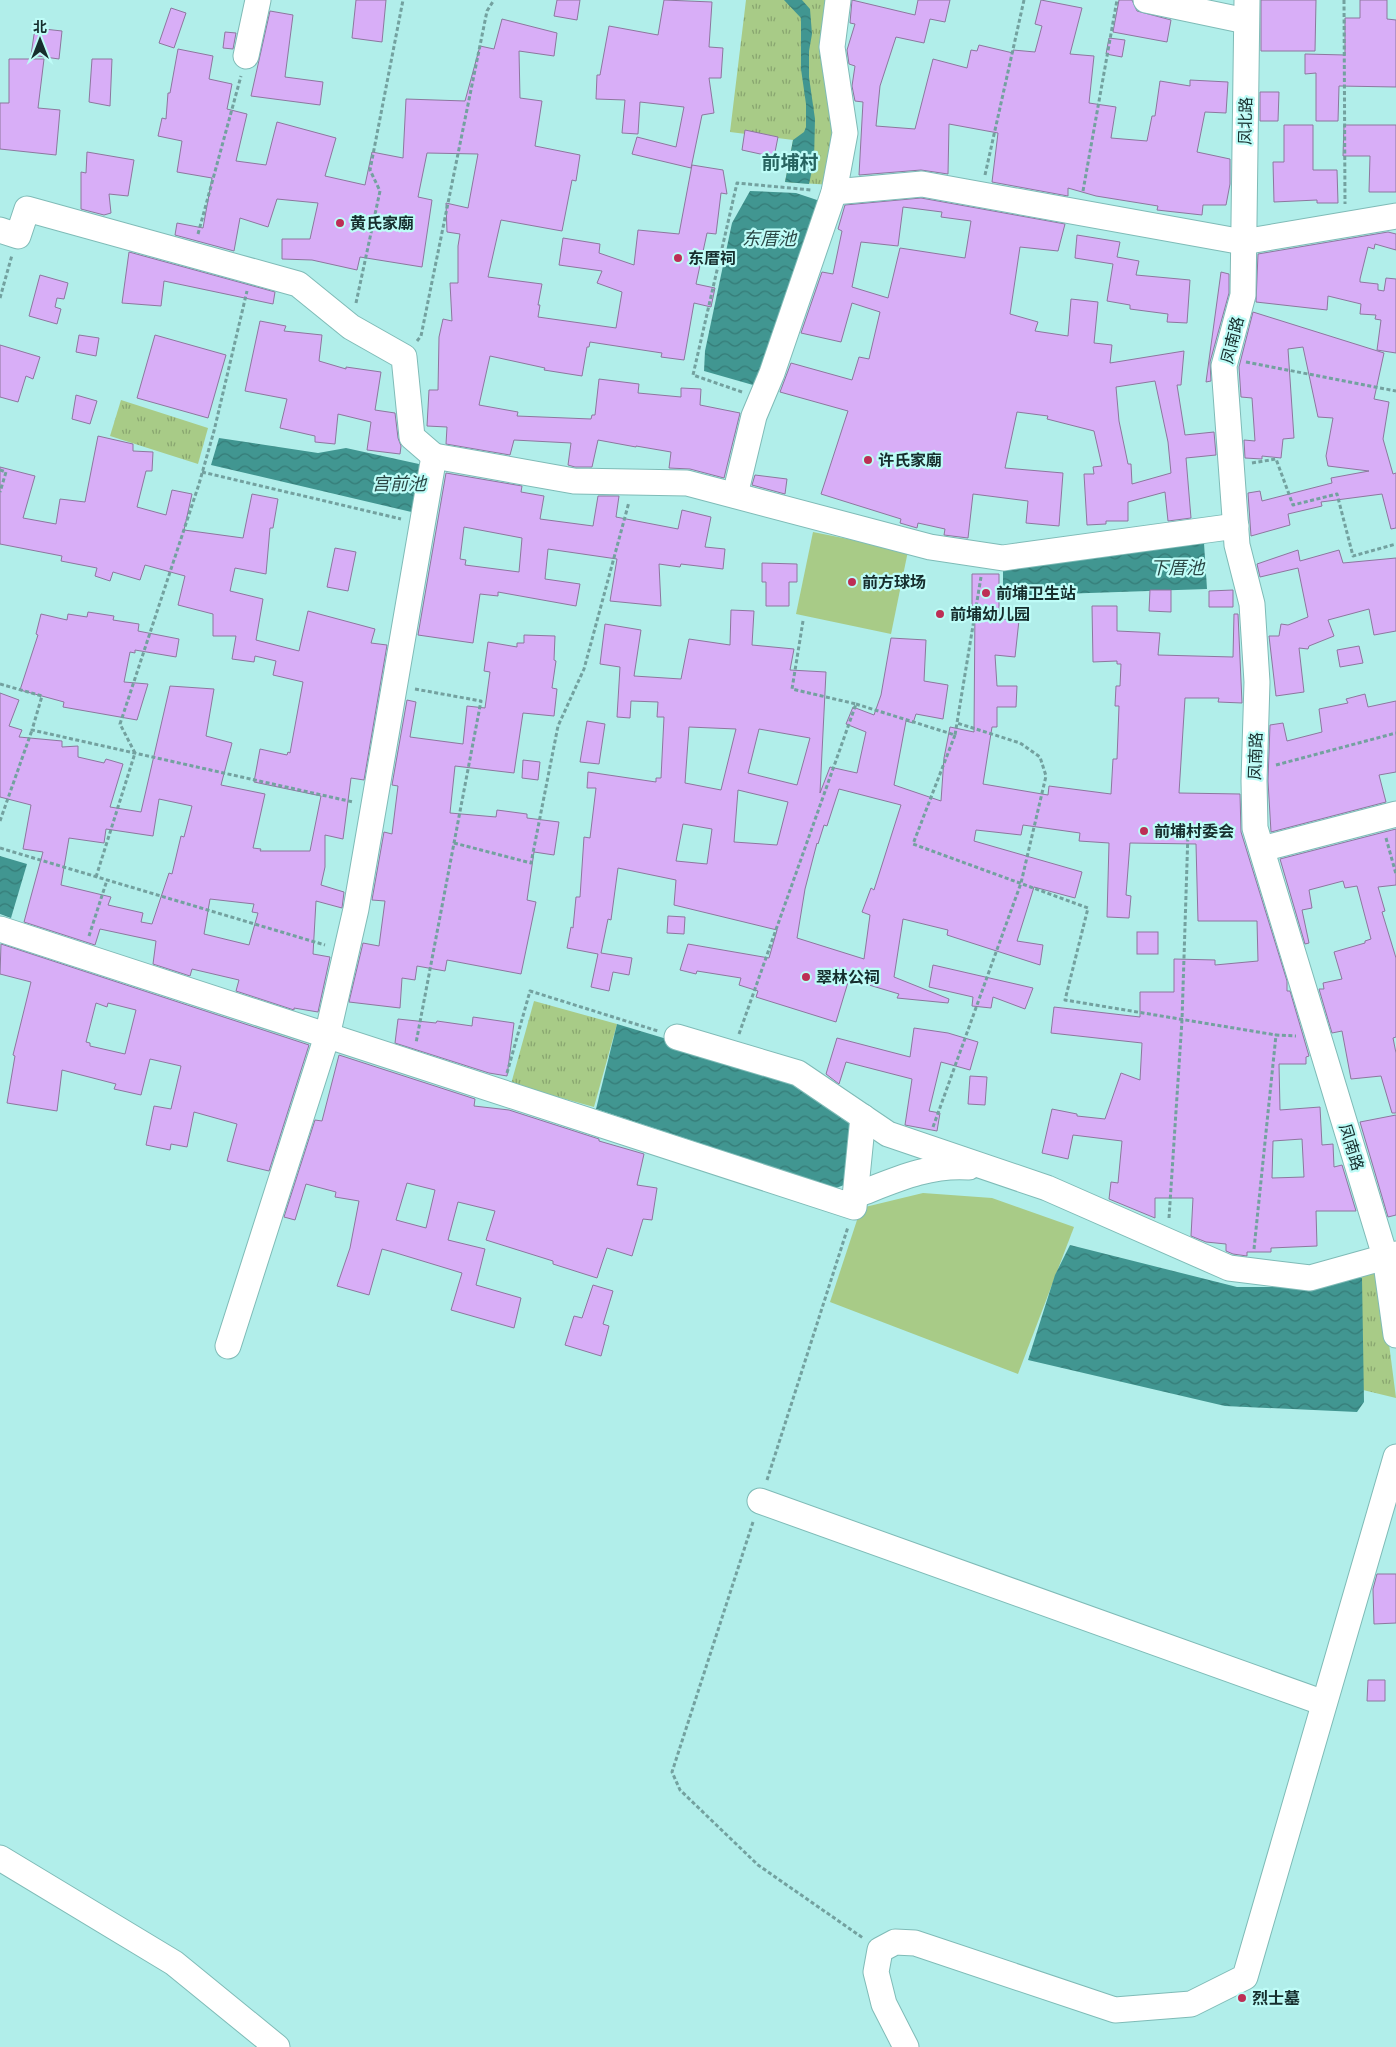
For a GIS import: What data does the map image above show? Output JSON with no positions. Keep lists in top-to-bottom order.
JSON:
{
  "streets": {
    "street": ["凤北路", "凤南路"]
  },
  "crossings": [
    ["凤北路", "凤南路"]
  ],
  "districts": ["前埔村"],
  "water": ["东厝池", "宫前池", "下厝池"],
  "places": [
    "黄氏家廟",
    "东厝祠",
    "许氏家廟",
    "前方球场",
    "前埔卫生站",
    "前埔幼儿园",
    "前埔村委会",
    "翠林公祠",
    "烈士墓"
  ],
  "north": "top"
}
